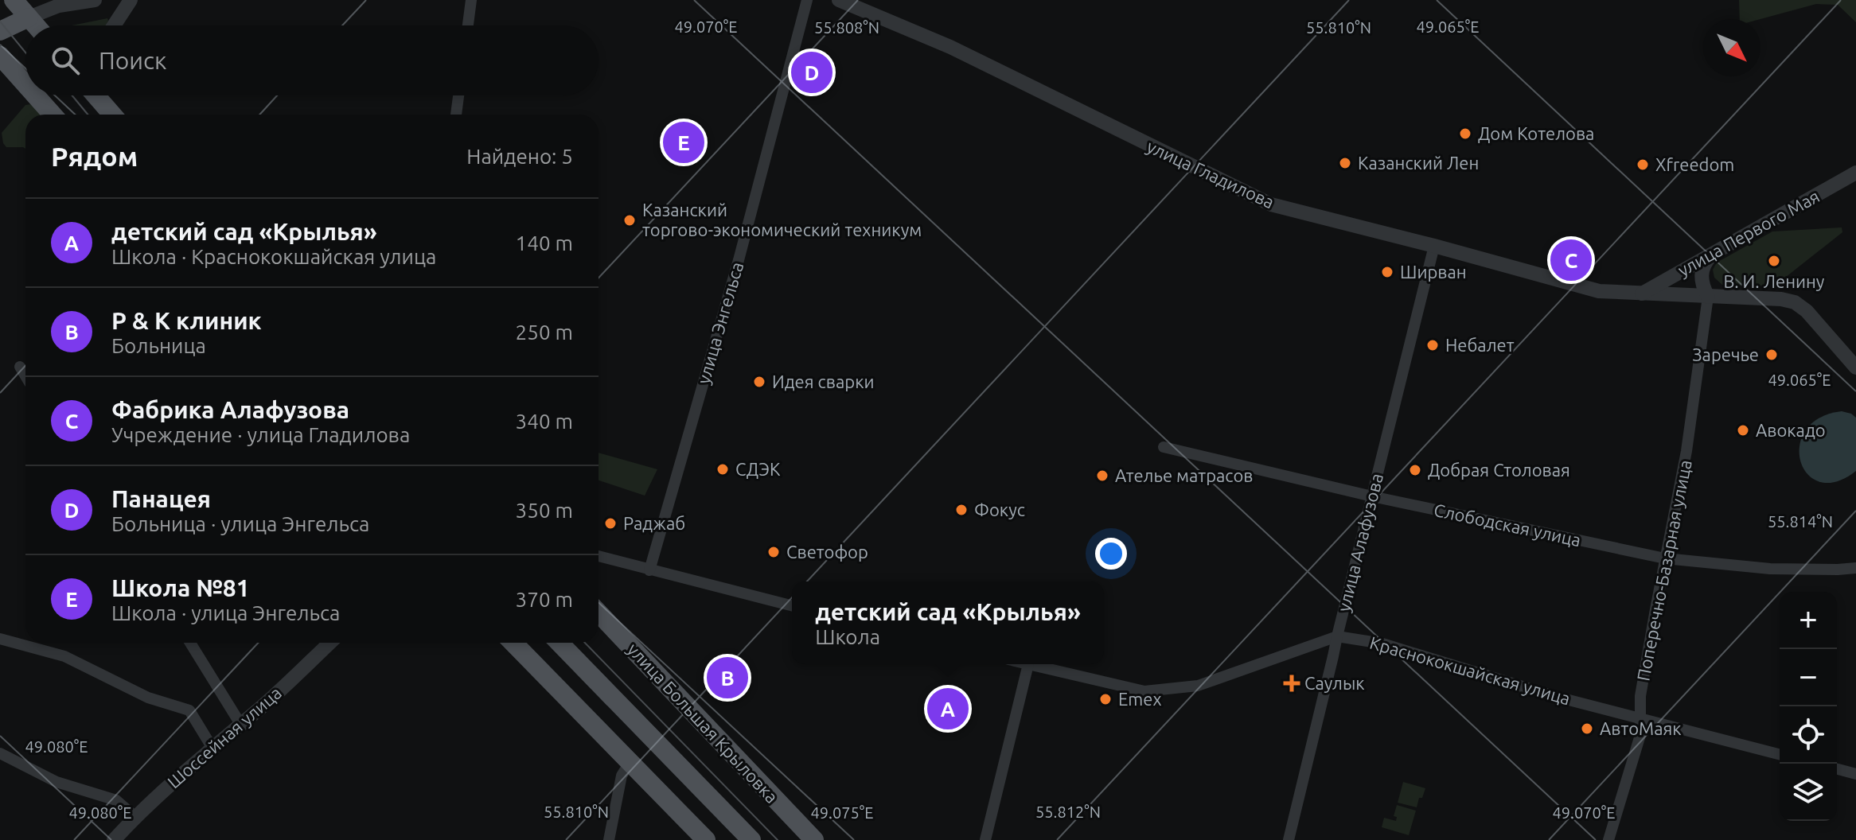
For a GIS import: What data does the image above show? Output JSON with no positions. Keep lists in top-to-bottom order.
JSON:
{
  "streets": {
    "main road": ["улица Большая Крыловка"],
    "street": [
      "улица Гладилова",
      "улица Первого Мая",
      "улица Энгельса",
      "Слободская улица",
      "улица Алафузова",
      "Поперечно-Базарная улица",
      "Краснококшайская улица",
      "Шоссейная улица"
    ]
  },
  "crossings": [
    ["улица Гладилова", "улица Первого Мая"],
    ["улица Гладилова", "улица Алафузова"],
    ["улица Гладилова", "Поперечно-Базарная улица"],
    ["Слободская улица", "улица Алафузова"],
    ["Слободская улица", "Поперечно-Базарная улица"],
    ["улица Алафузова", "Краснококшайская улица"],
    ["Поперечно-Базарная улица", "Краснококшайская улица"]
  ],
  "places": {
    "other": [
      "Дом Котелова",
      "Казанский Лен",
      "Xfreedom",
      "Казанский торгово-экономический техникум",
      "В. И. Ленину",
      "Ширван",
      "Небалет",
      "Заречье",
      "Идея сварки",
      "Авокадо",
      "СДЭК",
      "Добрая Столовая",
      "Ателье матрасов",
      "Фокус",
      "Раджаб",
      "Светофор",
      "Emex",
      "АвтоМаяк"
    ],
    "health": ["Саулык"]
  },
  "north": "bottom right",
  "page": {
    "search": "Поиск",
    "pins": [
      "D",
      "E",
      "C",
      "B",
      "A"
    ],
    "heading": ["Рядом", "Найдено: 5"],
    "list": [
      {
        "mark": "A",
        "name": "детский сад «Крылья»",
        "note": "Школа · Краснококшайская улица",
        "value": "140 m"
      },
      {
        "mark": "B",
        "name": "Р & К клиник",
        "note": "Больница",
        "value": "250 m"
      },
      {
        "mark": "C",
        "name": "Фабрика Алафузова",
        "note": "Учреждение · улица Гладилова",
        "value": "340 m"
      },
      {
        "mark": "D",
        "name": "Панацея",
        "note": "Больница · улица Энгельса",
        "value": "350 m"
      },
      {
        "mark": "E",
        "name": "Школа №81",
        "note": "Школа · улица Энгельса",
        "value": "370 m"
      }
    ],
    "popup": ["детский сад «Крылья»", "Школа"],
    "map_buttons": ["+", "−"]
  },
  "coordinates": [
    "49.070°E",
    "49.065°E",
    "55.808°N",
    "55.810°N",
    "55.814°N",
    "49.080°E",
    "55.812°N",
    "49.075°E"
  ]
}
